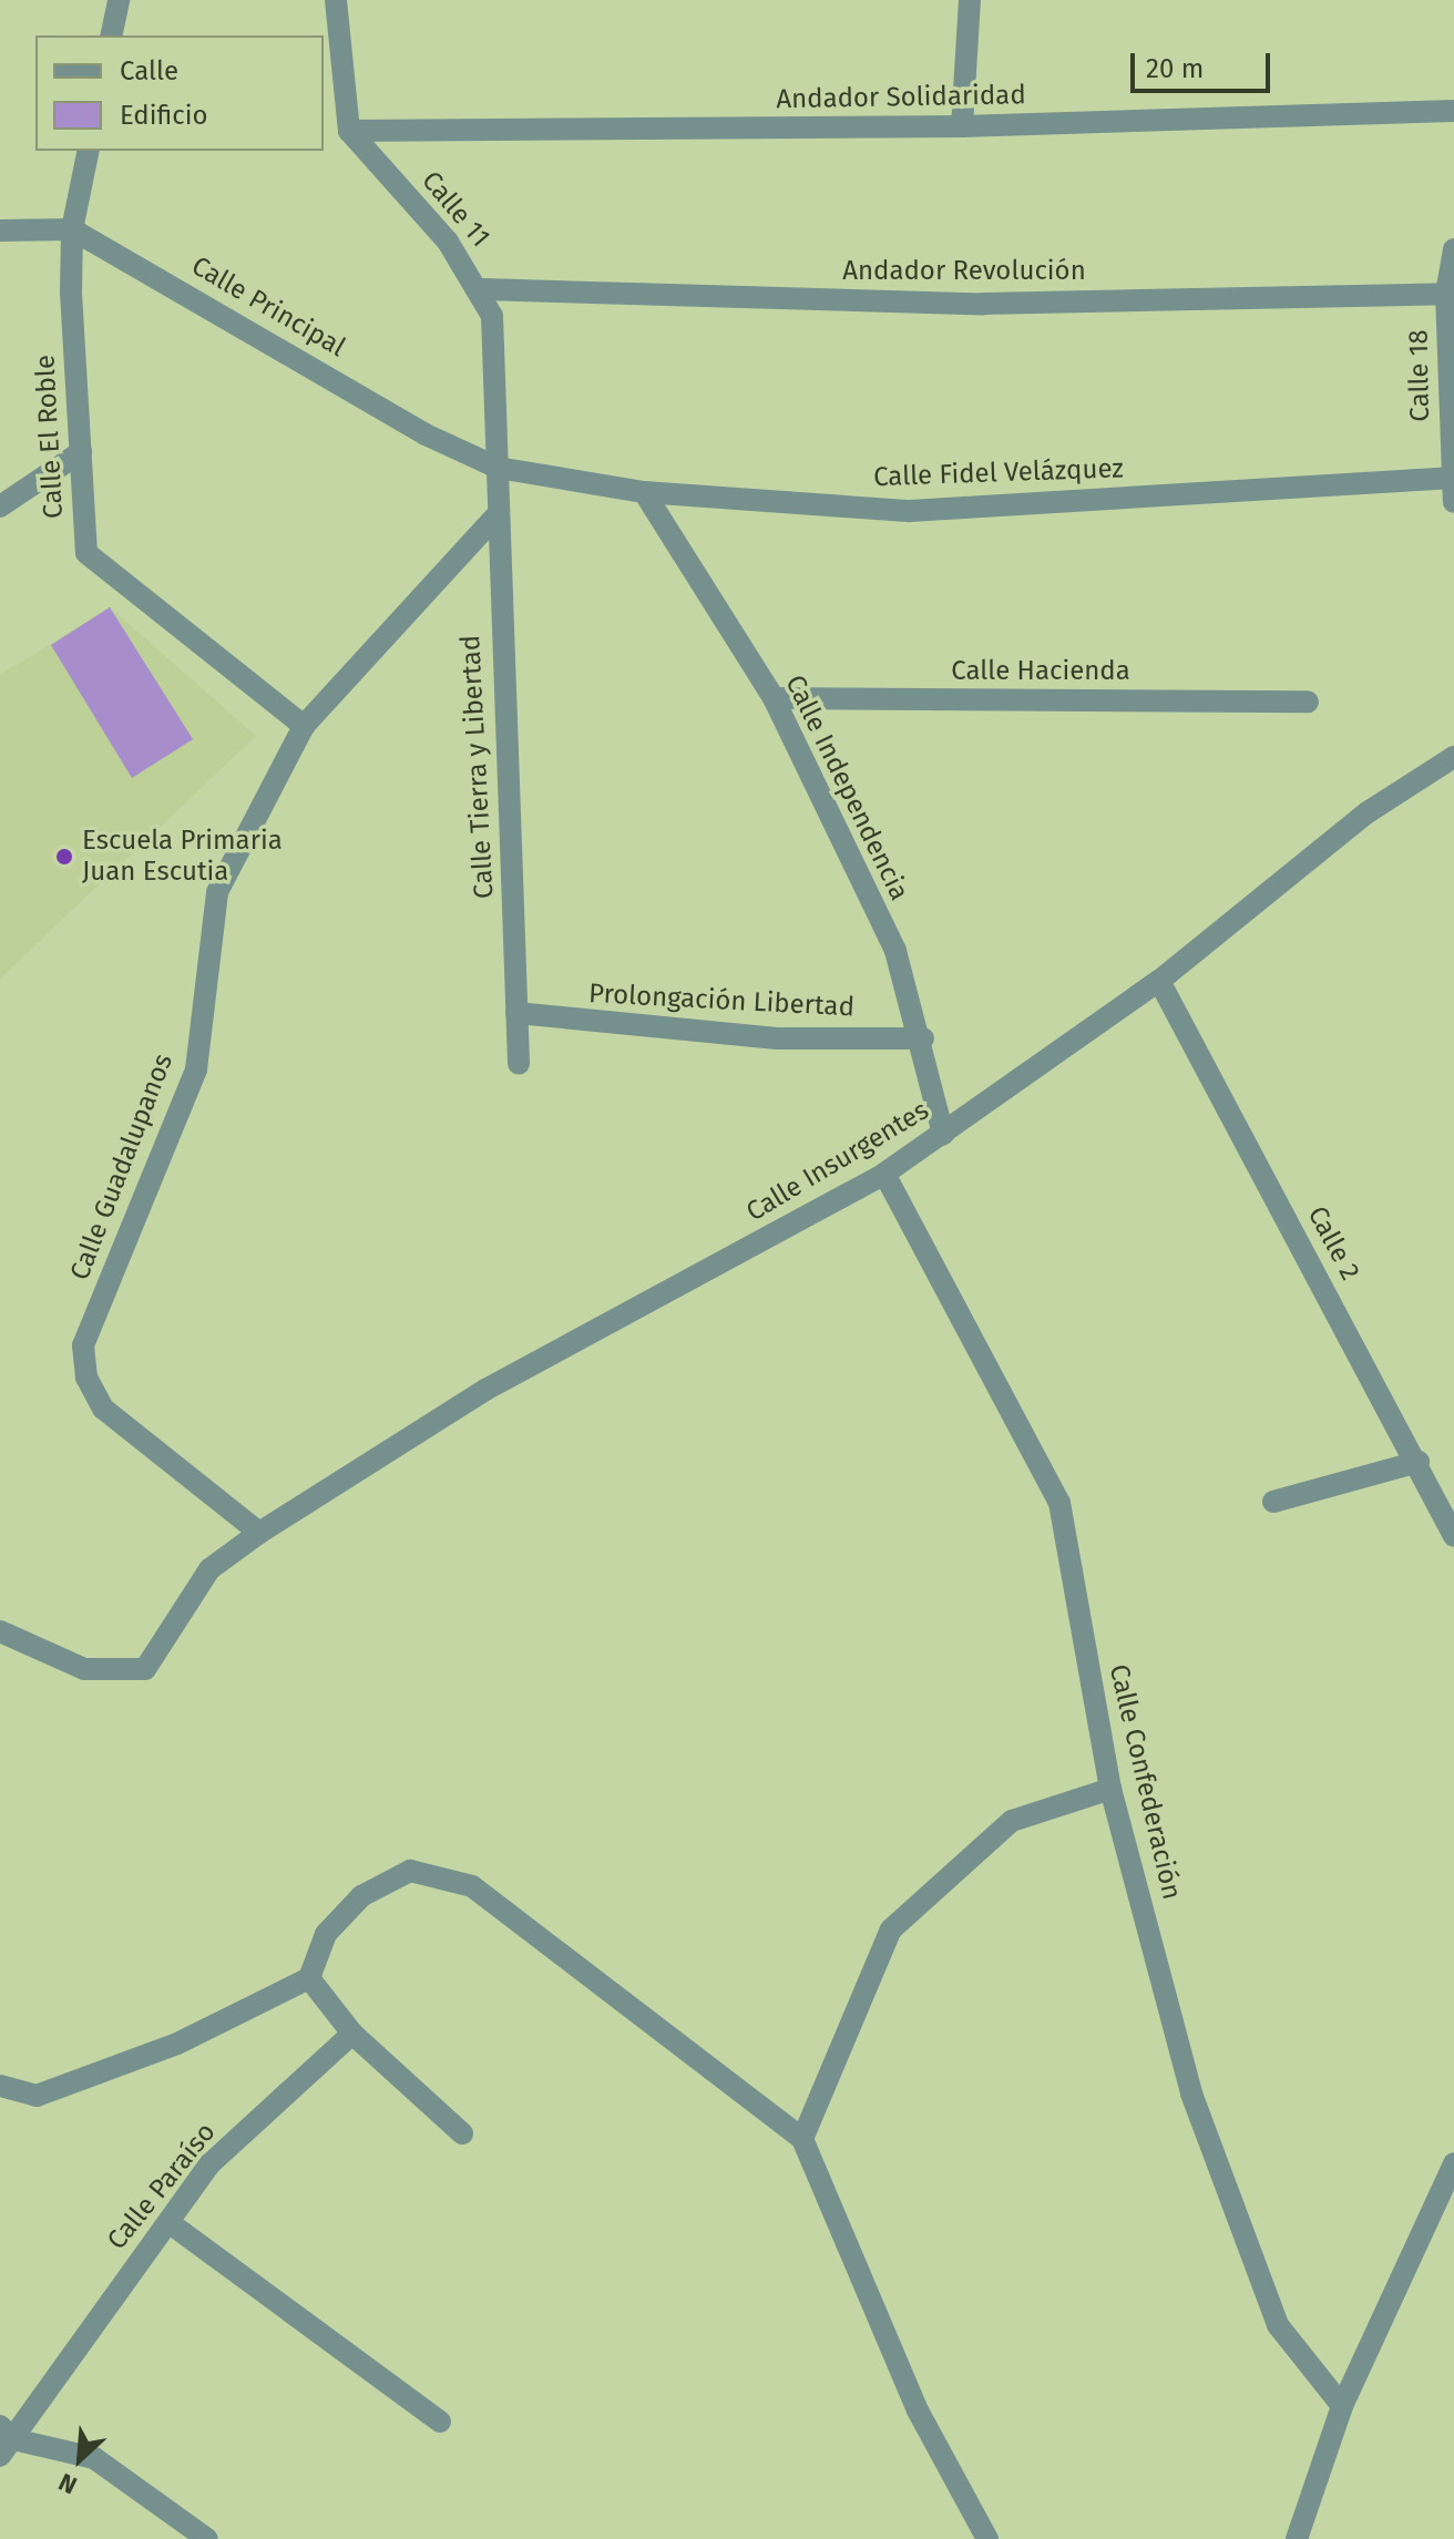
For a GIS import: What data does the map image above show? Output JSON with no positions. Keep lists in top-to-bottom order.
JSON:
{
  "streets": {
    "street": [
      "Andador Solidaridad",
      "Calle 11",
      "Andador Revolución",
      "Calle Principal",
      "Calle 18",
      "Calle El Roble",
      "Calle Fidel Velázquez",
      "Calle Hacienda",
      "Calle Tierra y Libertad",
      "Calle Independencia",
      "Prolongación Libertad",
      "Calle Insurgentes",
      "Calle Guadalupanos",
      "Calle 2",
      "Calle Confederación",
      "Calle Paraíso"
    ]
  },
  "crossings": [
    ["Andador Solidaridad", "Calle 11"],
    ["Calle 11", "Andador Revolución"],
    ["Calle 11", "Calle Principal"],
    ["Calle 11", "Calle Fidel Velázquez"],
    ["Calle 11", "Calle Tierra y Libertad"],
    ["Andador Revolución", "Calle 18"],
    ["Calle Principal", "Calle El Roble"],
    ["Calle Principal", "Calle Fidel Velázquez"],
    ["Calle Principal", "Calle Tierra y Libertad"],
    ["Calle 18", "Calle Fidel Velázquez"],
    ["Calle El Roble", "Calle Guadalupanos"],
    ["Calle Fidel Velázquez", "Calle Tierra y Libertad"],
    ["Calle Fidel Velázquez", "Calle Independencia"],
    ["Calle Hacienda", "Calle Independencia"],
    ["Calle Tierra y Libertad", "Prolongación Libertad"],
    ["Calle Tierra y Libertad", "Calle Guadalupanos"],
    ["Calle Independencia", "Prolongación Libertad"],
    ["Calle Independencia", "Calle Insurgentes"],
    ["Calle Insurgentes", "Calle Guadalupanos"],
    ["Calle Insurgentes", "Calle 2"],
    ["Calle Insurgentes", "Calle Confederación"]
  ],
  "places": ["Escuela Primaria Juan Escutia"],
  "legend": ["Calle", "Edificio"],
  "scale_bar": "20 m",
  "north": "bottom left"
}
